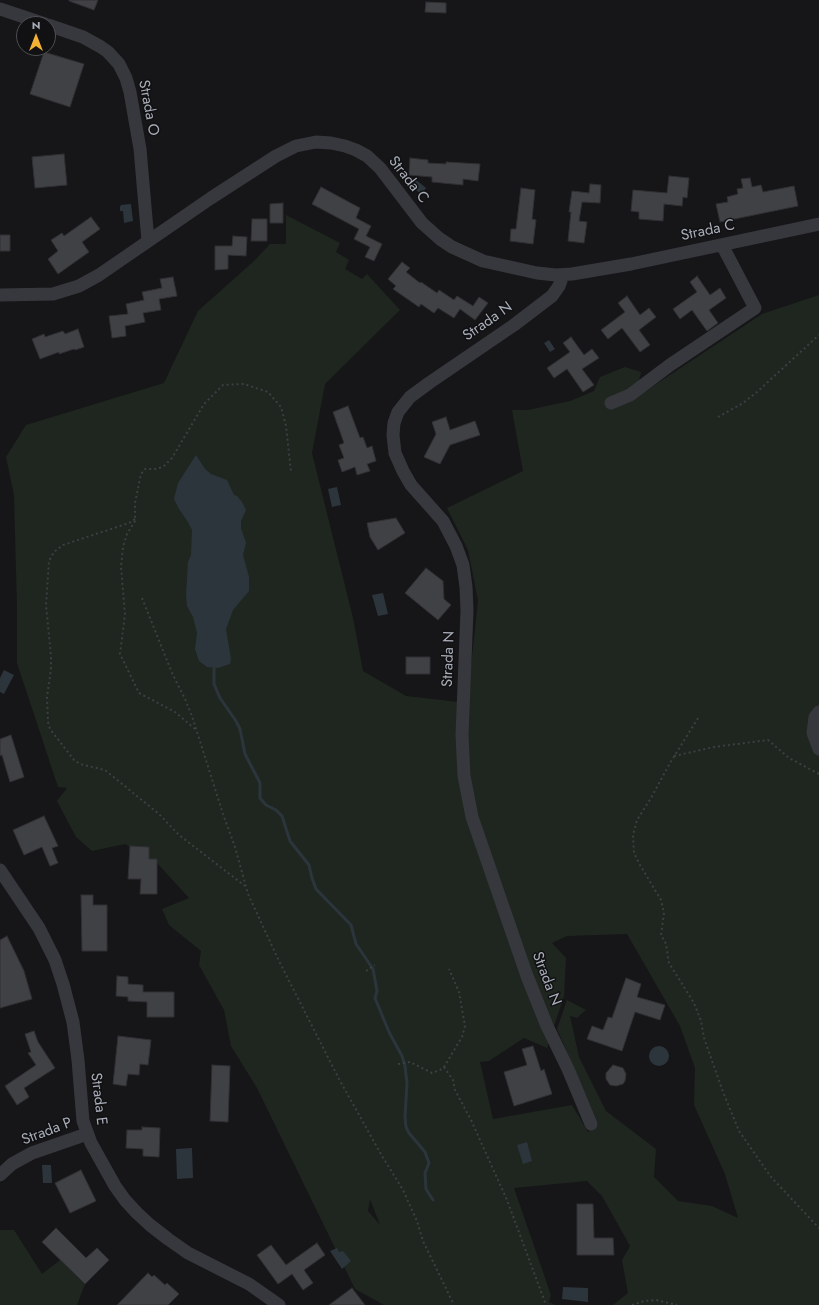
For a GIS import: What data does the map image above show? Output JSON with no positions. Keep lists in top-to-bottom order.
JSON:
{
  "streets": {
    "street": [
      "Strada O",
      "Strada C",
      "Strada N",
      "Strada E",
      "Strada P"
    ]
  },
  "crossings": [
    ["Strada O", "Strada C"],
    ["Strada C", "Strada N"],
    ["Strada E", "Strada P"]
  ],
  "north": "top"
}
